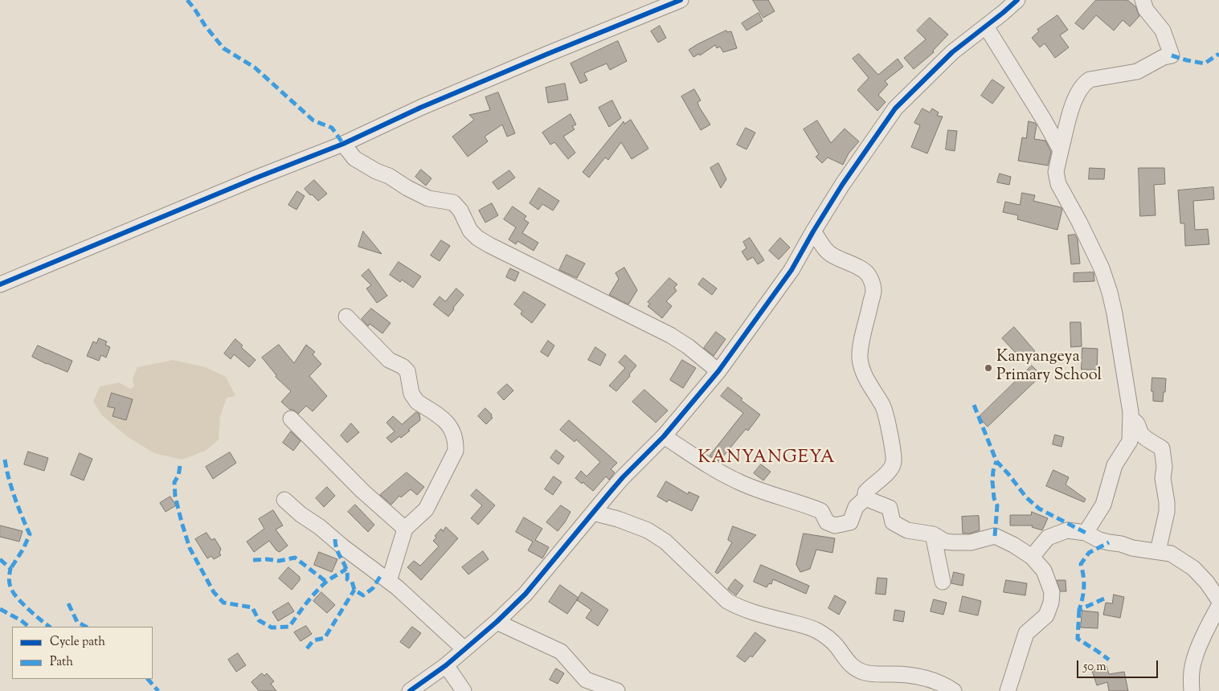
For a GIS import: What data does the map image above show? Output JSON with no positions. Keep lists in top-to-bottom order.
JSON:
{
  "districts": ["KANYANGEYA"],
  "places": ["Kanyangeya Primary School"],
  "legend": ["Cycle path", "Path"],
  "scale_bar": "50 m"
}
